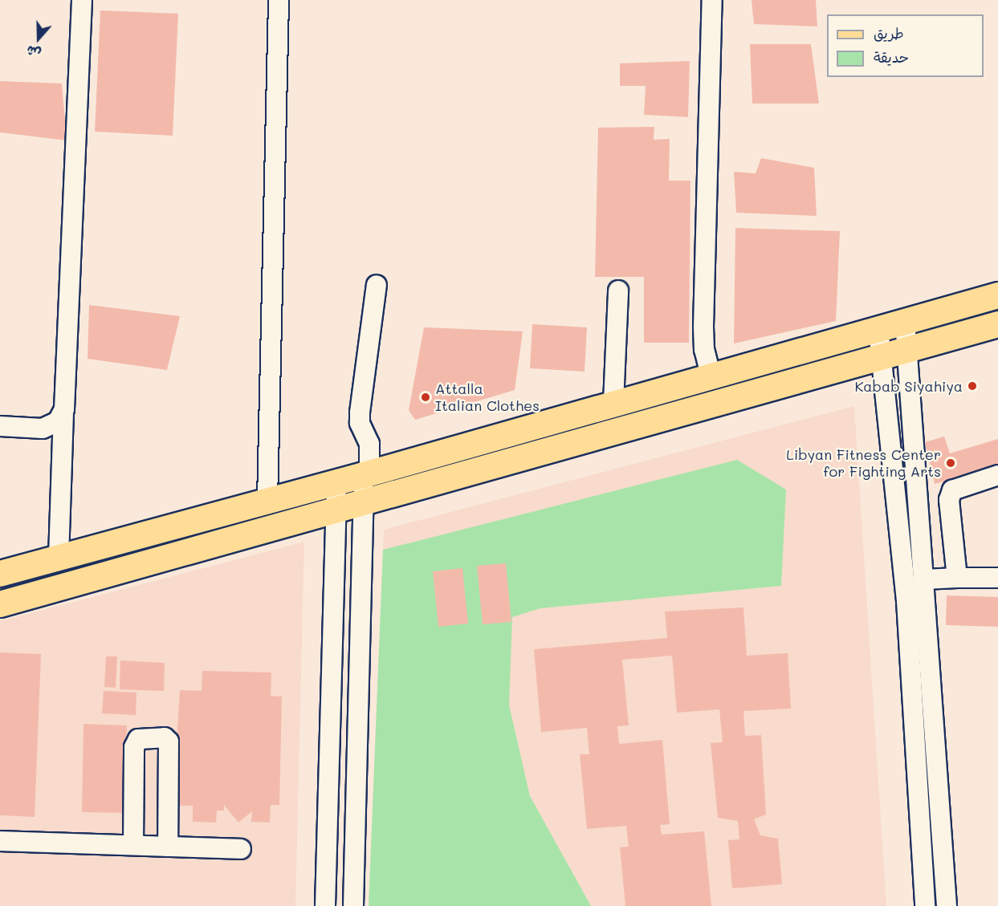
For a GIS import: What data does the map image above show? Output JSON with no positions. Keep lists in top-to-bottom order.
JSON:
{
  "places": ["Kabab Siyahiya", "Attalla Italian Clothes", "Libyan Fitness Center for Fighting Arts"],
  "legend": ["طريق", "حديقة"],
  "north": "bottom"
}
